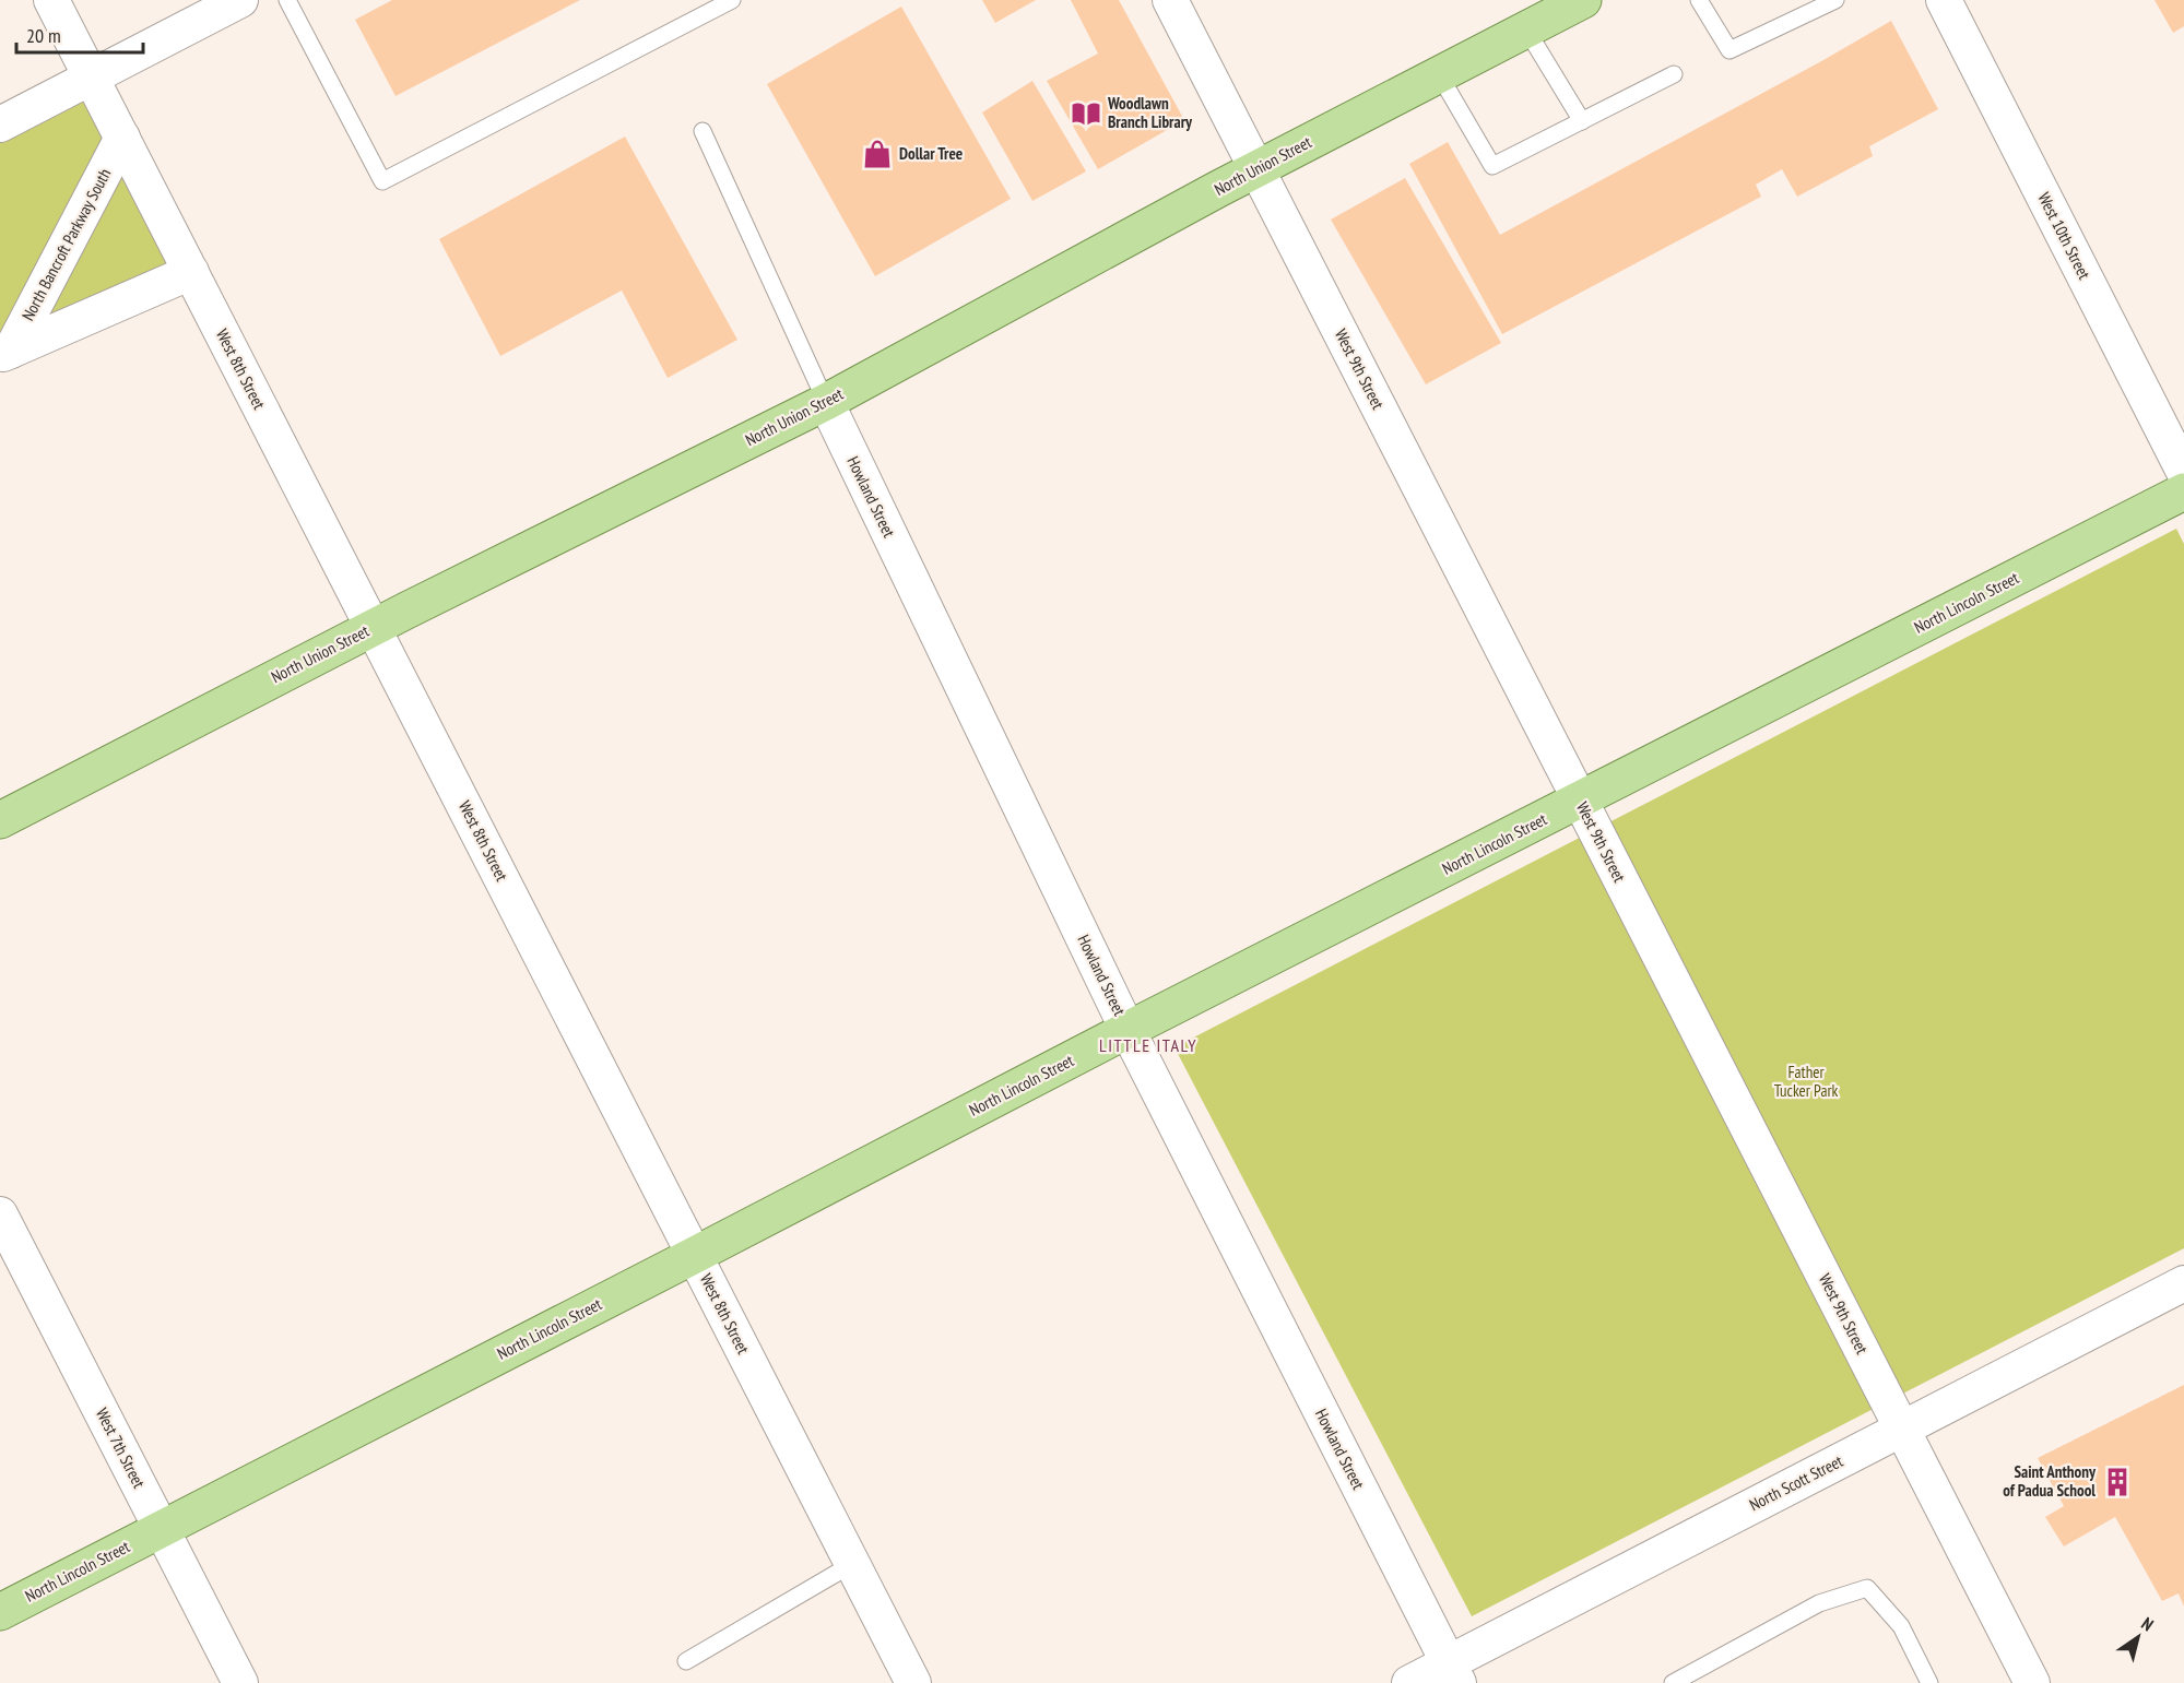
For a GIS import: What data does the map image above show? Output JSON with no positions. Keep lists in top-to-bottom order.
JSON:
{
  "streets": {
    "main road": ["North Union Street", "North Lincoln Street"],
    "street": [
      "West 10th Street",
      "North Bancroft Parkway South",
      "West 8th Street",
      "West 9th Street",
      "Howland Street",
      "West 7th Street",
      "North Scott Street"
    ]
  },
  "crossings": [
    ["North Union Street", "West 8th Street"],
    ["North Union Street", "West 9th Street"],
    ["North Union Street", "Howland Street"],
    ["North Bancroft Parkway South", "West 8th Street"],
    ["West 8th Street", "North Lincoln Street"],
    ["West 9th Street", "North Lincoln Street"],
    ["West 9th Street", "North Scott Street"],
    ["Howland Street", "North Lincoln Street"],
    ["Howland Street", "North Scott Street"],
    ["North Lincoln Street", "West 7th Street"]
  ],
  "districts": ["LITTLE ITALY"],
  "parks": ["Father Tucker Park"],
  "places": {
    "library": ["Woodlawn Branch Library"],
    "shop": ["Dollar Tree"],
    "building": ["Saint Anthony of Padua School"]
  },
  "scale_bar": "20 m",
  "north": "top right"
}
